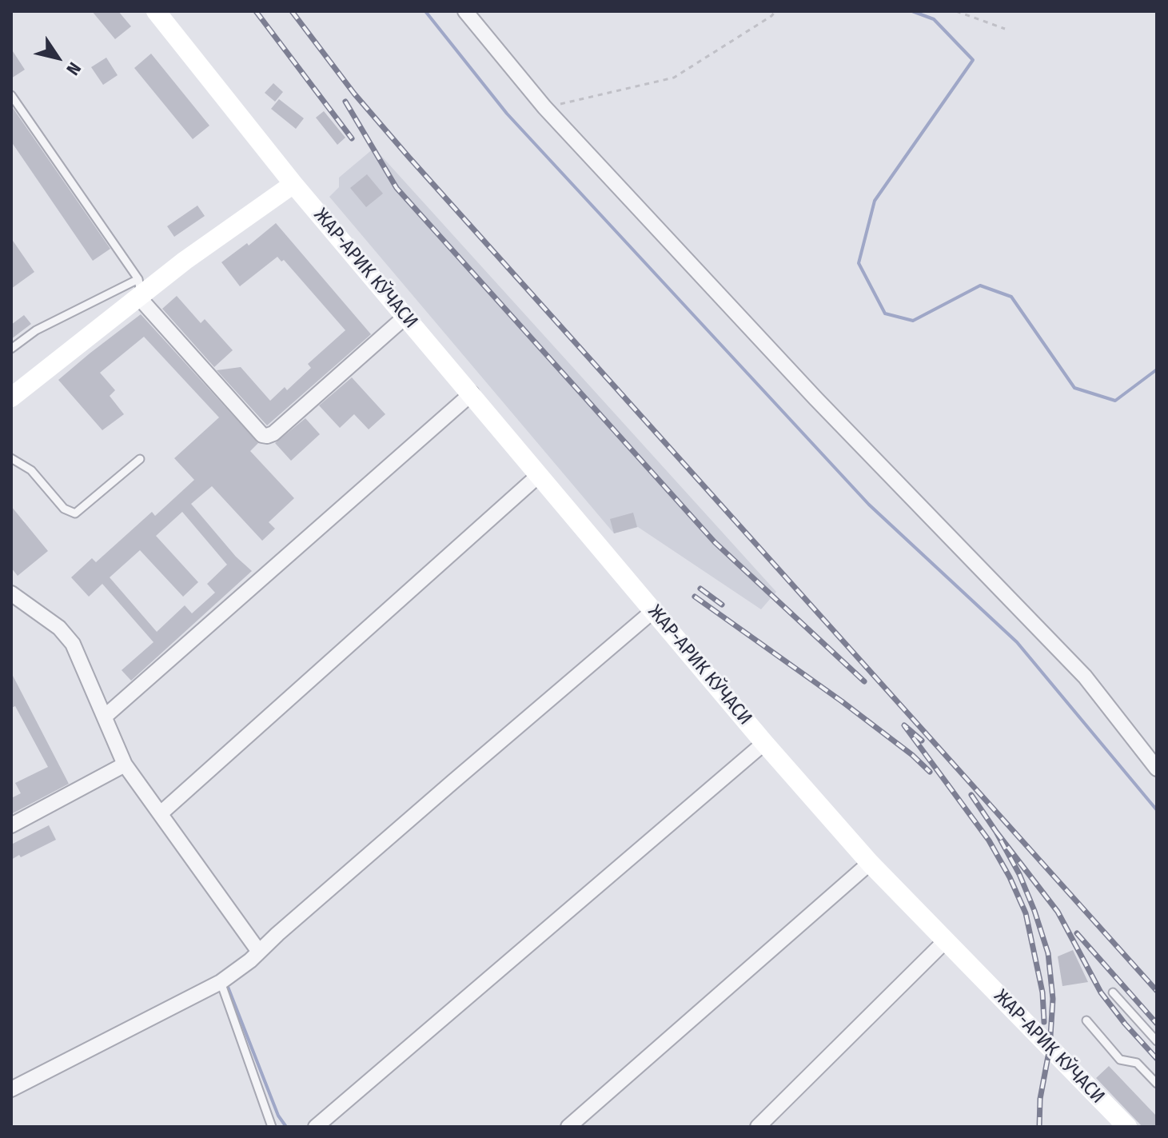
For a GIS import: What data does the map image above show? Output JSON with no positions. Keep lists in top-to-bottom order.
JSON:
{
  "streets": {
    "main road": ["ЖАР-АРИК КЎЧАСИ"]
  },
  "north": "bottom right"
}
